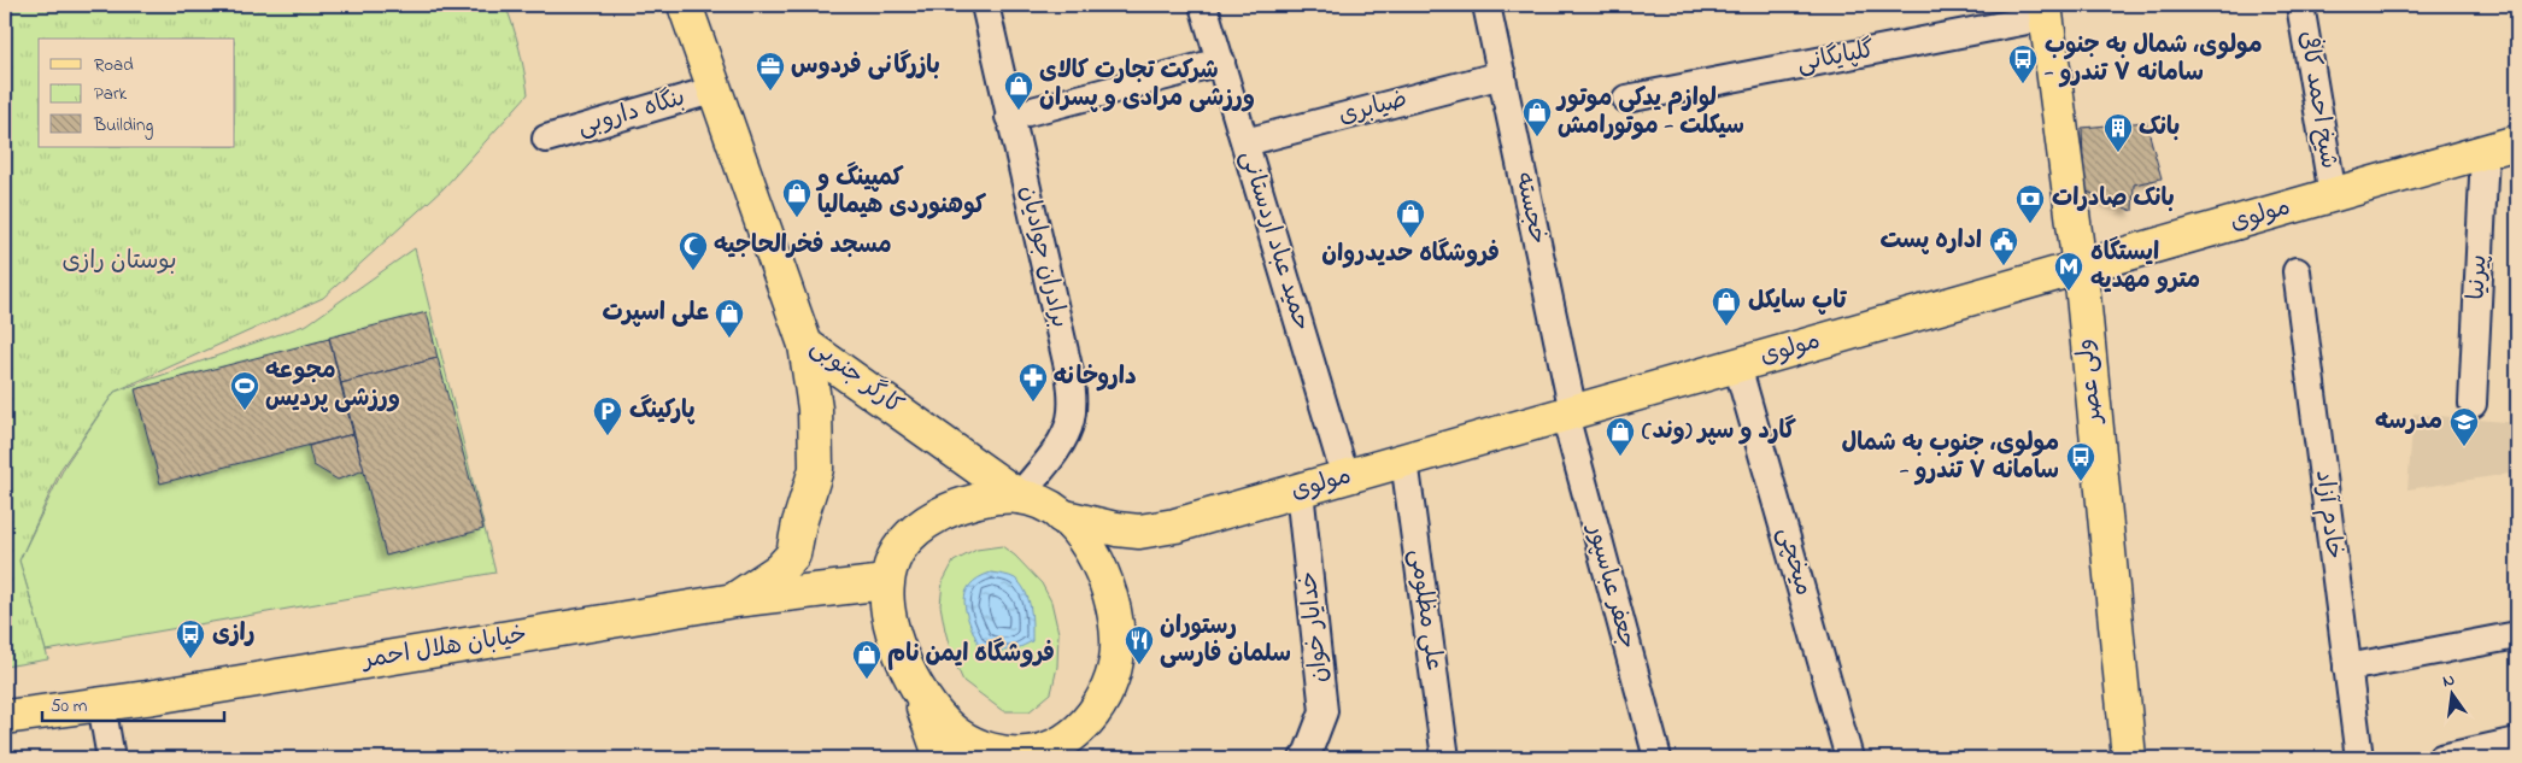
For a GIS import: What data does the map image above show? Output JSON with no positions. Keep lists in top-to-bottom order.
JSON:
{
  "streets": {
    "main road": [
      "مولوی",
      "کارگر جنوبی",
      "ولی عصر",
      "خیابان هلال احمر"
    ],
    "street": [
      "گلپایگانی",
      "شیخ احمد کافی",
      "ضیابری",
      "بنگاه داروبی",
      "خجسته",
      "حمید عباد اردستانی",
      "برادران جوادیان",
      "پیرنیا",
      "خادم آزاد",
      "میخچی",
      "جعفر عباسپور",
      "علی مظلومی",
      "خدایار خوان"
    ]
  },
  "crossings": [
    ["گلپایگانی", "ولی عصر"],
    ["شیخ احمد کافی", "مولوی"],
    ["ضیابری", "خجسته"],
    ["ضیابری", "حمید عباد اردستانی"],
    ["بنگاه داروبی", "کارگر جنوبی"],
    ["خجسته", "مولوی"],
    ["خجسته", "جعفر عباسپور"],
    ["مولوی", "حمید عباد اردستانی"],
    ["مولوی", "پیرنیا"],
    ["مولوی", "ولی عصر"],
    ["مولوی", "میخچی"],
    ["مولوی", "جعفر عباسپور"],
    ["مولوی", "علی مظلومی"],
    ["مولوی", "خدایار خوان"],
    ["برادران جوادیان", "کارگر جنوبی"]
  ],
  "parks": ["بوستان رازی"],
  "places": {
    "bus stop": ["مولوی، شمال به جنوب - سامانه ۷ تندرو", "مولوی، جنوب به شمال - سامانه ۷ تندرو", "رازی"],
    "office": ["بازرگانی فردوس"],
    "shop": [
      "شرکت تجارت کالای ورزشی مرادی و پسران",
      "لوازم یدکی موتور سیکلت - موتورامش",
      "کمپینگ و کوهنوردی هیمالیا",
      "فروشگاه حدیدروان",
      "تاپ سایکل",
      "علی اسپرت",
      "گارد و سپر (وند)",
      "فروشگاه ایمن نام"
    ],
    "building": ["بانک"],
    "bank": ["بانک صادرات"],
    "public building": ["اداره پست"],
    "mosque": ["مسجد فخرالحاجیه"],
    "metro station": ["ایستگاه مترو مهدیه"],
    "pharmacy": ["داروخانه"],
    "sports": ["مجوعه ورزشی پردیس"],
    "parking": ["پارکینگ"],
    "school or university": ["مدرسه"],
    "restaurant": ["رستوران سلمان فارسی"]
  },
  "legend": ["Road", "Park", "Building"],
  "scale_bar": "50 m",
  "north": "top"
}
